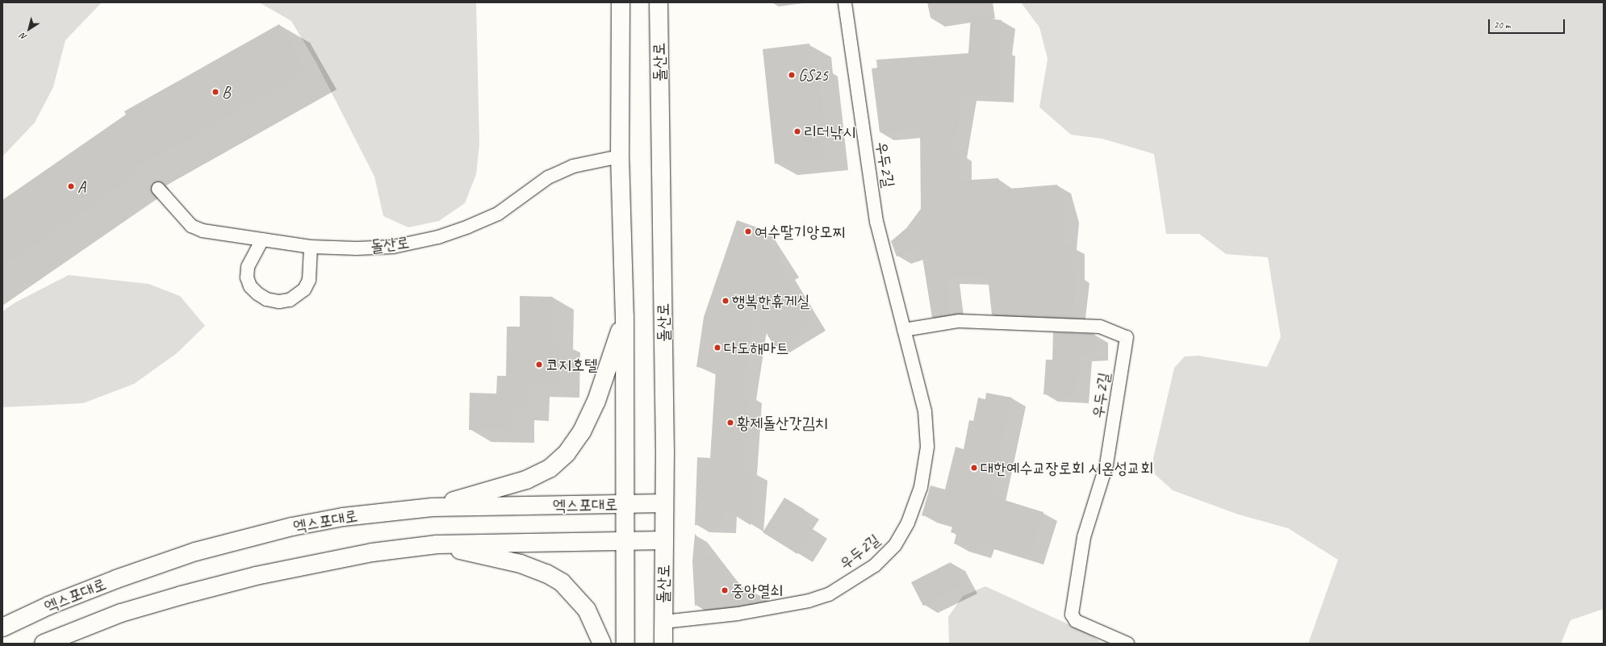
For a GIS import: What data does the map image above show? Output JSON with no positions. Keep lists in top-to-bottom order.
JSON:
{
  "streets": {
    "main road": ["돌산로", "엑스포대로"],
    "lane": ["우두2길"]
  },
  "crossings": [
    ["돌산로", "우두2길"],
    ["돌산로", "엑스포대로"]
  ],
  "places": [
    "GS25",
    "B",
    "리더낚시",
    "A",
    "여수딸기앙모찌",
    "행복한휴게실",
    "다도해마트",
    "코지호텔",
    "황제돌산갓김치",
    "대한예수교장로회 시온성교회",
    "중앙열쇠"
  ],
  "scale_bar": "20 m",
  "north": "bottom left"
}
